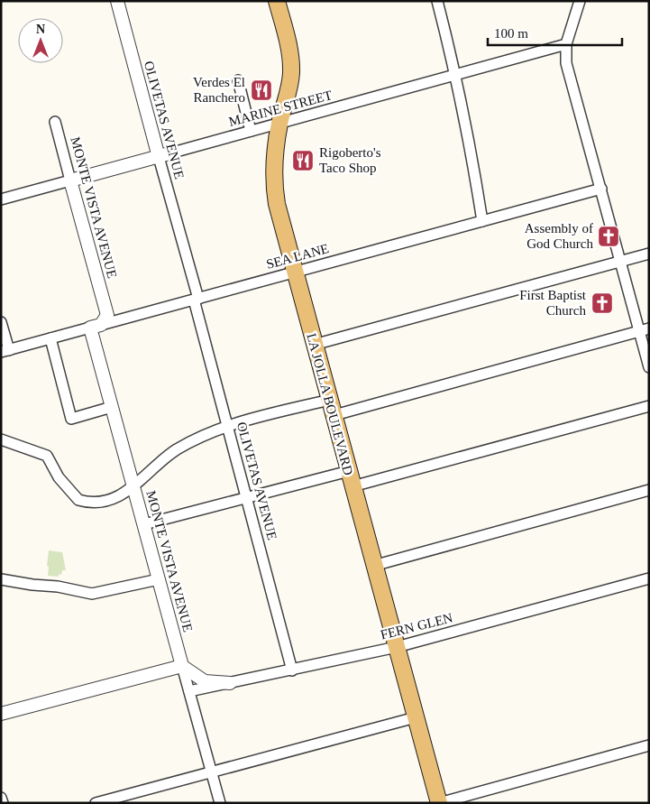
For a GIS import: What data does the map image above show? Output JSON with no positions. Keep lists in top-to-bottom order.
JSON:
{
  "streets": {
    "main road": ["LA JOLLA BOULEVARD"],
    "street": [
      "MARINE STREET",
      "OLIVETAS AVENUE",
      "MONTE VISTA AVENUE",
      "SEA LANE",
      "FERN GLEN"
    ]
  },
  "crossings": [
    ["MARINE STREET", "OLIVETAS AVENUE"],
    ["MARINE STREET", "MONTE VISTA AVENUE"],
    ["MARINE STREET", "LA JOLLA BOULEVARD"],
    ["OLIVETAS AVENUE", "SEA LANE"],
    ["OLIVETAS AVENUE", "FERN GLEN"],
    ["MONTE VISTA AVENUE", "SEA LANE"],
    ["MONTE VISTA AVENUE", "FERN GLEN"],
    ["SEA LANE", "LA JOLLA BOULEVARD"],
    ["LA JOLLA BOULEVARD", "FERN GLEN"]
  ],
  "places": {
    "restaurant": ["Verdes El Ranchero", "Rigoberto's Taco Shop"],
    "church": ["Assembly of God Church", "First Baptist Church"]
  },
  "scale_bar": "100 m",
  "north": "top"
}
